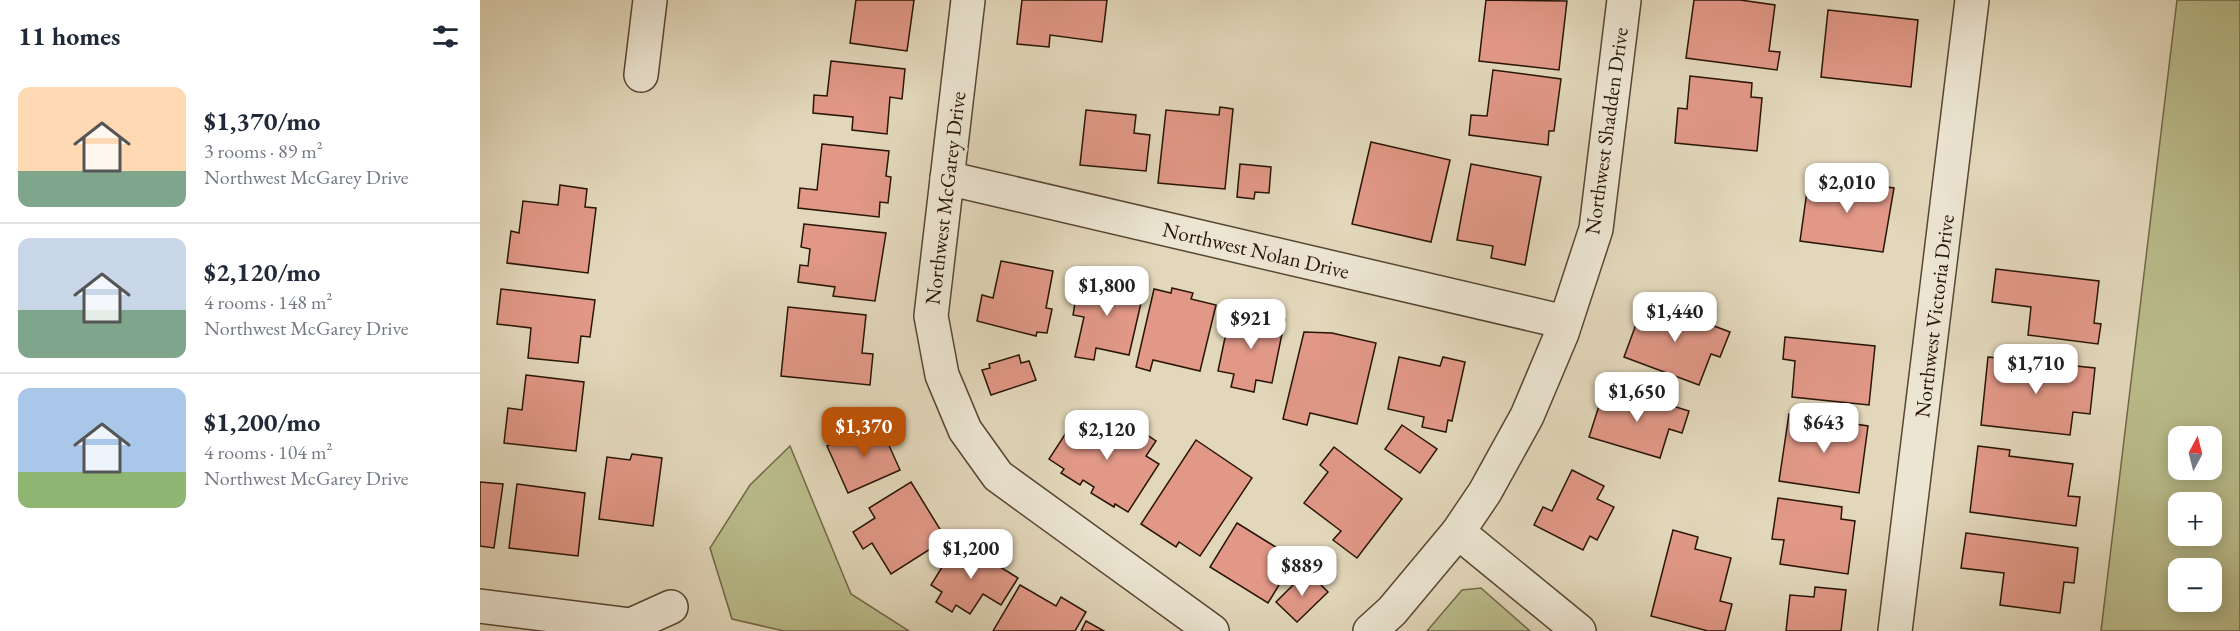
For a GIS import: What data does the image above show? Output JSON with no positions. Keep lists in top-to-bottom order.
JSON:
{
  "streets": {
    "street": [
      "Northwest Shadden Drive",
      "Northwest McGarey Drive",
      "Northwest Nolan Drive",
      "Northwest Victoria Drive"
    ]
  },
  "crossings": [
    ["Northwest Shadden Drive", "Northwest Nolan Drive"],
    ["Northwest McGarey Drive", "Northwest Nolan Drive"]
  ],
  "north": "top",
  "page": {
    "heading": "11 homes",
    "list": [
      {
        "name": "$1,370/mo",
        "note": "3 rooms · 89 m² · Northwest McGarey Drive"
      },
      {
        "name": "$2,120/mo",
        "note": "4 rooms · 148 m² · Northwest McGarey Drive"
      },
      {
        "name": "$1,200/mo",
        "note": "4 rooms · 104 m² · Northwest McGarey Drive"
      }
    ],
    "price": [
      "$2,010",
      "$1,800",
      "$1,440",
      "$921",
      "$1,710",
      "$1,650",
      "$643",
      "$1,370",
      "$2,120",
      "$1,200",
      "$889"
    ],
    "map_buttons": ["+", "−"]
  }
}
